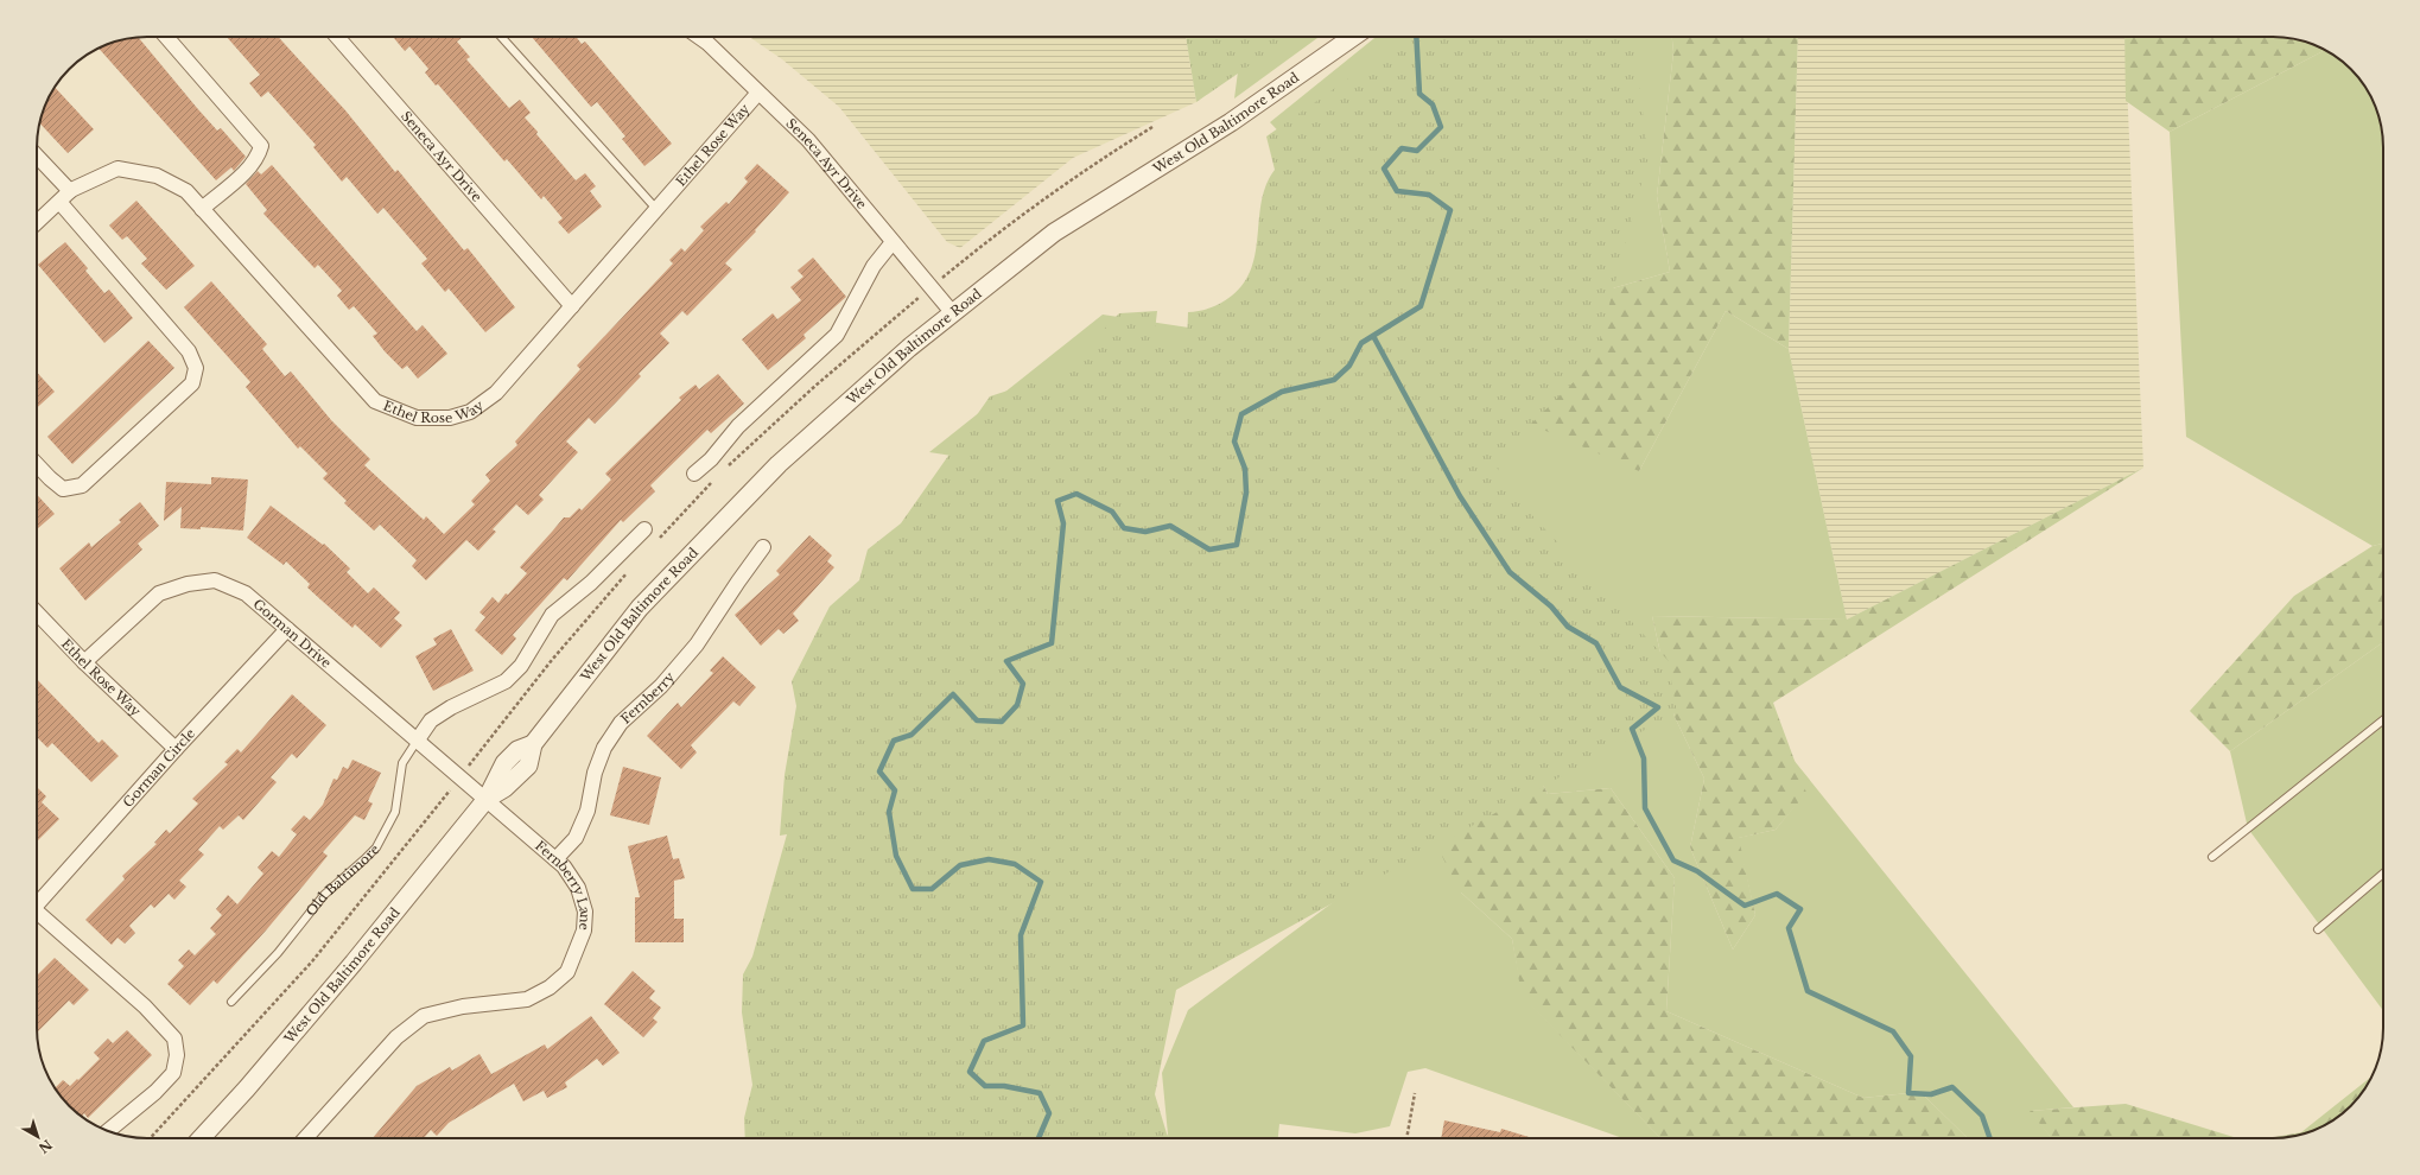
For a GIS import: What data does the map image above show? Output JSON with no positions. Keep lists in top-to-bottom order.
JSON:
{
  "streets": {
    "street": [
      "West Old Baltimore Road",
      "Ethel Rose Way",
      "Seneca Ayr Drive",
      "Gorman Drive",
      "Fernberry",
      "Gorman Circle",
      "Fernberry Lane"
    ],
    "lane": ["Old Baltimore"]
  },
  "crossings": [
    ["West Old Baltimore Road", "Seneca Ayr Drive"],
    ["West Old Baltimore Road", "Gorman Drive"],
    ["West Old Baltimore Road", "Fernberry Lane"],
    ["Ethel Rose Way", "Seneca Ayr Drive"],
    ["Ethel Rose Way", "Gorman Drive"],
    ["Ethel Rose Way", "Gorman Circle"],
    ["Gorman Drive", "Gorman Circle"],
    ["Gorman Drive", "Old Baltimore"],
    ["Gorman Drive", "Fernberry Lane"],
    ["Fernberry", "Fernberry Lane"]
  ],
  "north": "bottom right"
}
